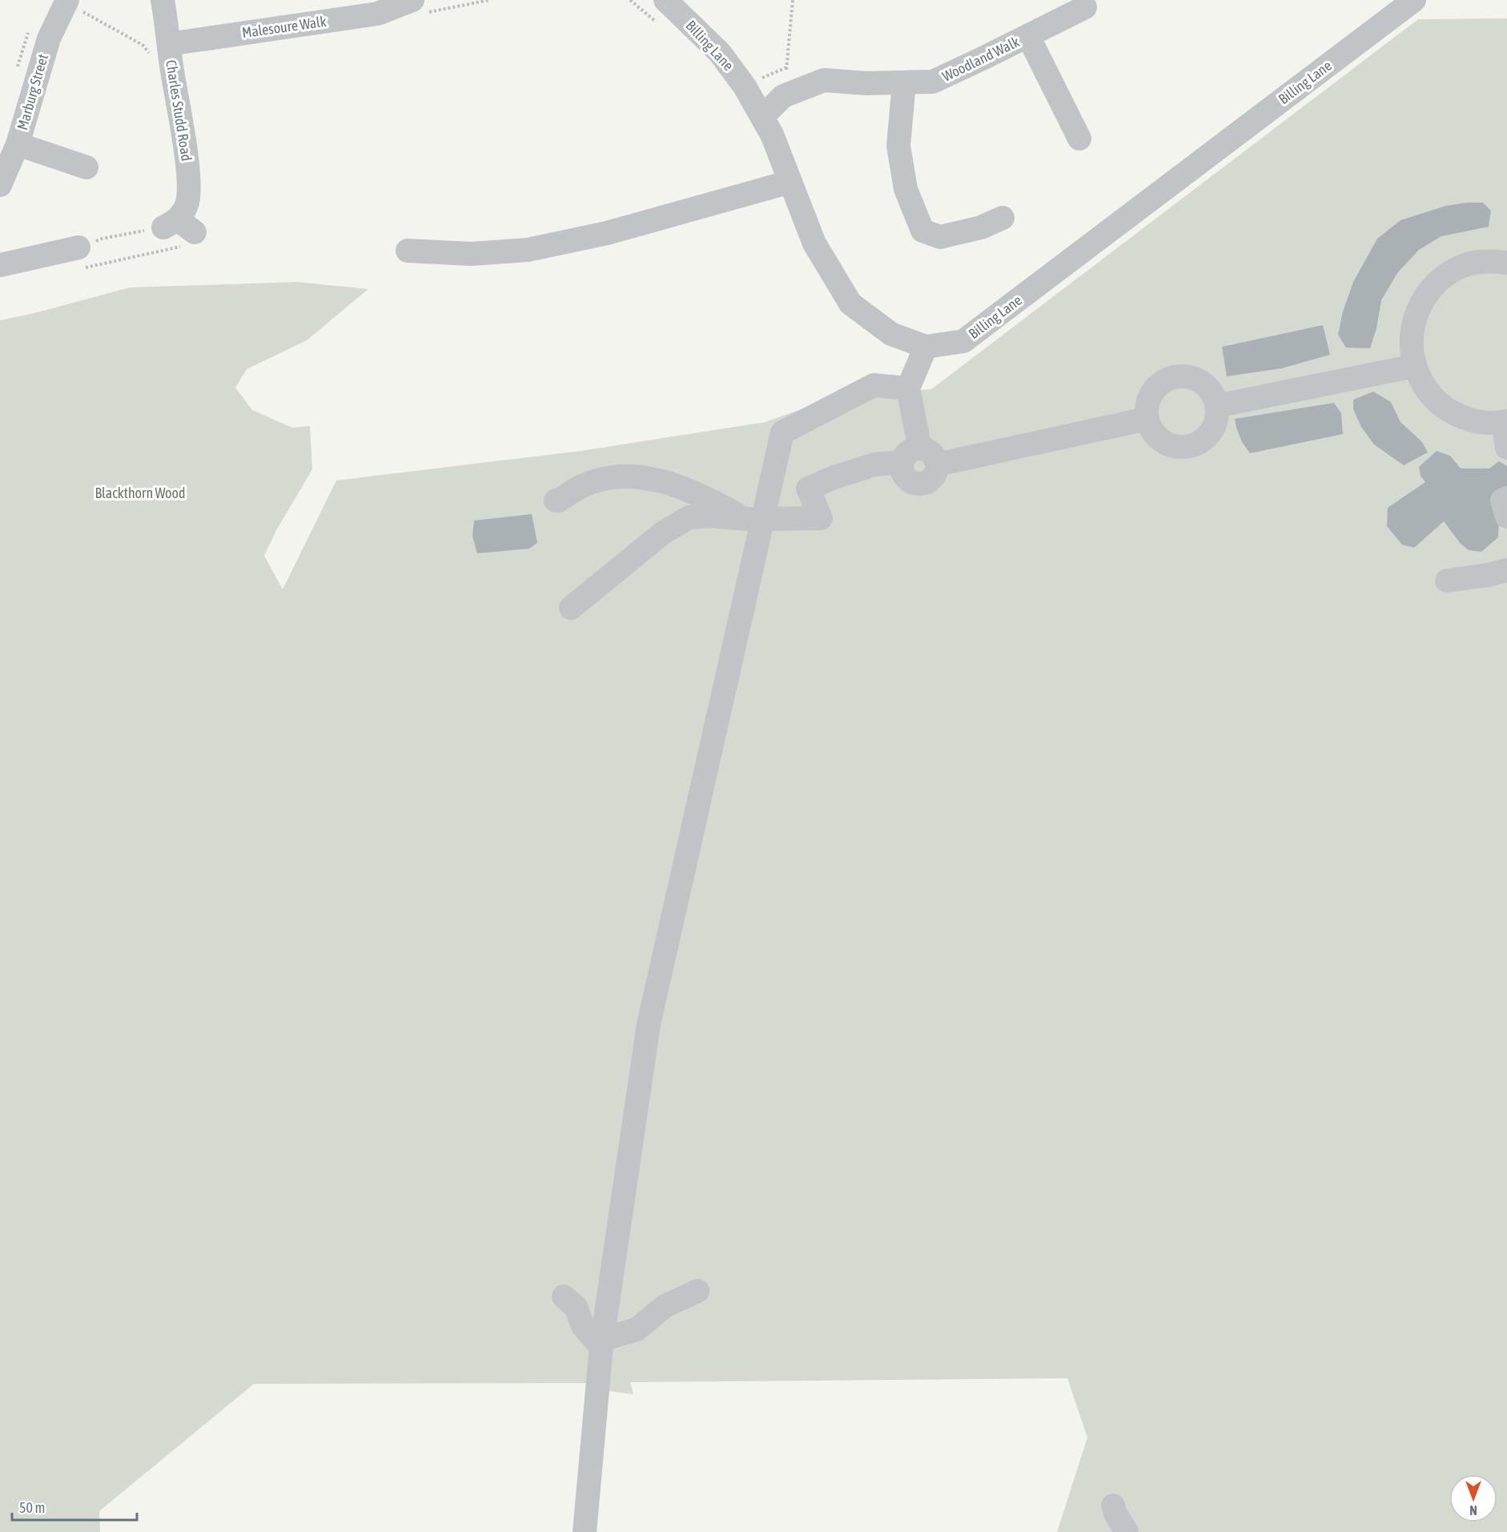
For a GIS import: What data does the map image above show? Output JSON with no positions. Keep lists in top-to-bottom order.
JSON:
{
  "streets": {
    "street": [
      "Malesoure Walk",
      "Billing Lane",
      "Woodland Walk",
      "Marburg Street",
      "Charles Studd Road"
    ]
  },
  "crossings": [
    ["Malesoure Walk", "Charles Studd Road"],
    ["Billing Lane", "Woodland Walk"]
  ],
  "parks": ["Blackthorn Wood"],
  "scale_bar": "50 m",
  "north": "bottom"
}
